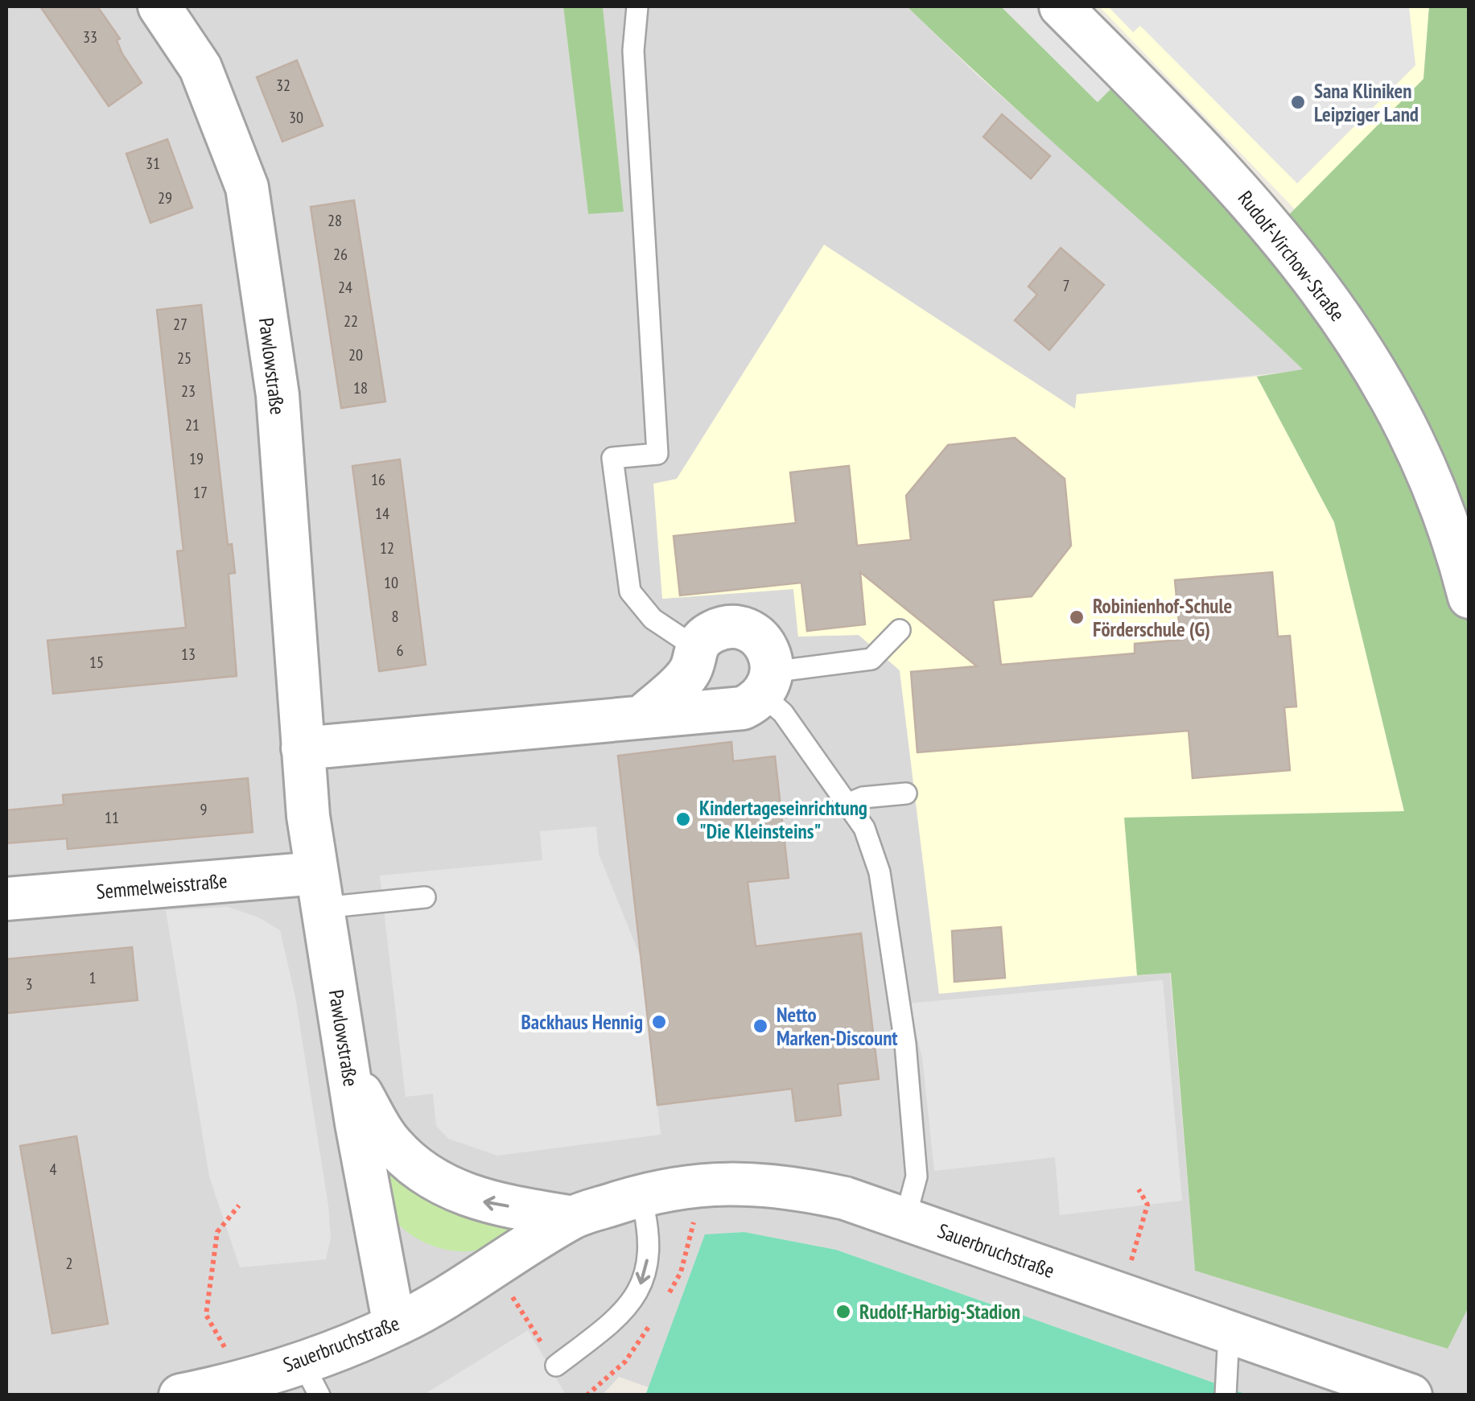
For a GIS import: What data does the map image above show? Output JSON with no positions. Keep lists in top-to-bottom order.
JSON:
{
  "streets": {
    "street": [
      "Rudolf-Virchow-Straße",
      "Pawlowstraße",
      "Semmelweisstraße",
      "Sauerbruchstraße"
    ]
  },
  "crossings": [
    ["Pawlowstraße", "Semmelweisstraße"],
    ["Pawlowstraße", "Sauerbruchstraße"]
  ],
  "places": [
    "Sana Kliniken Leipziger Land",
    "Robinienhof-Schule Förderschule (G)",
    "Kindertageseinrichtung \"Die Kleinsteins\"",
    "Backhaus Hennig",
    "Netto Marken-Discount",
    "Rudolf-Harbig-Stadion"
  ],
  "house_numbers": [
    "33",
    "32",
    "30",
    "31",
    "29",
    "28",
    "26",
    "7",
    "24",
    "22",
    "27",
    "20",
    "25",
    "18",
    "23",
    "21",
    "19",
    "16",
    "17",
    "14",
    "12",
    "10",
    "8",
    "6",
    "13",
    "15",
    "9",
    "11",
    "1",
    "3",
    "4",
    "2"
  ]
}
